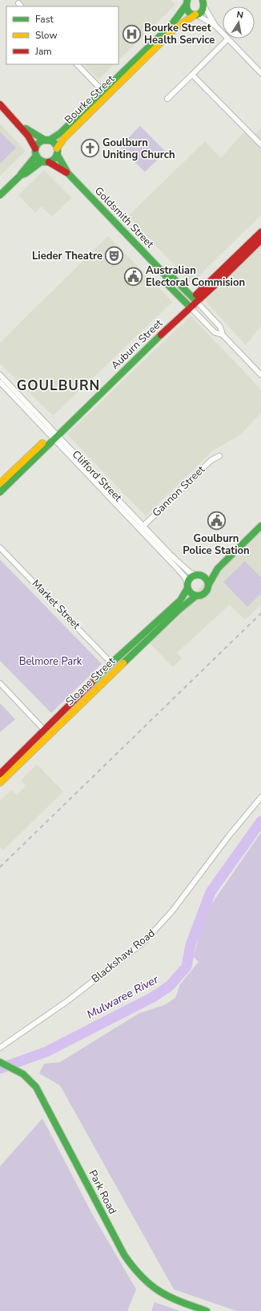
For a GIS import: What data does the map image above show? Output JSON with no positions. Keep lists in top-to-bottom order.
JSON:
{
  "streets": {
    "main road": [
      "Bourke Street",
      "Goldsmith Street",
      "Auburn Street",
      "Sloane Street",
      "Park Road"
    ],
    "street": [
      "Clifford Street",
      "Gannon Street",
      "Market Street",
      "Blackshaw Road"
    ]
  },
  "crossings": [
    ["Bourke Street", "Goldsmith Street"],
    ["Goldsmith Street", "Auburn Street"],
    ["Auburn Street", "Clifford Street"],
    ["Clifford Street", "Gannon Street"],
    ["Clifford Street", "Sloane Street"],
    ["Market Street", "Sloane Street"]
  ],
  "districts": ["GOULBURN"],
  "water": ["Mulwaree River"],
  "parks": ["Belmore Park"],
  "places": {
    "hospital": ["Bourke Street Health Service"],
    "church": ["Goulburn Uniting Church"],
    "theatre": ["Lieder Theatre"],
    "public building": ["Australian Electoral Commision", "Goulburn Police Station"]
  },
  "legend": ["Fast", "Slow", "Jam"],
  "north": "top"
}
